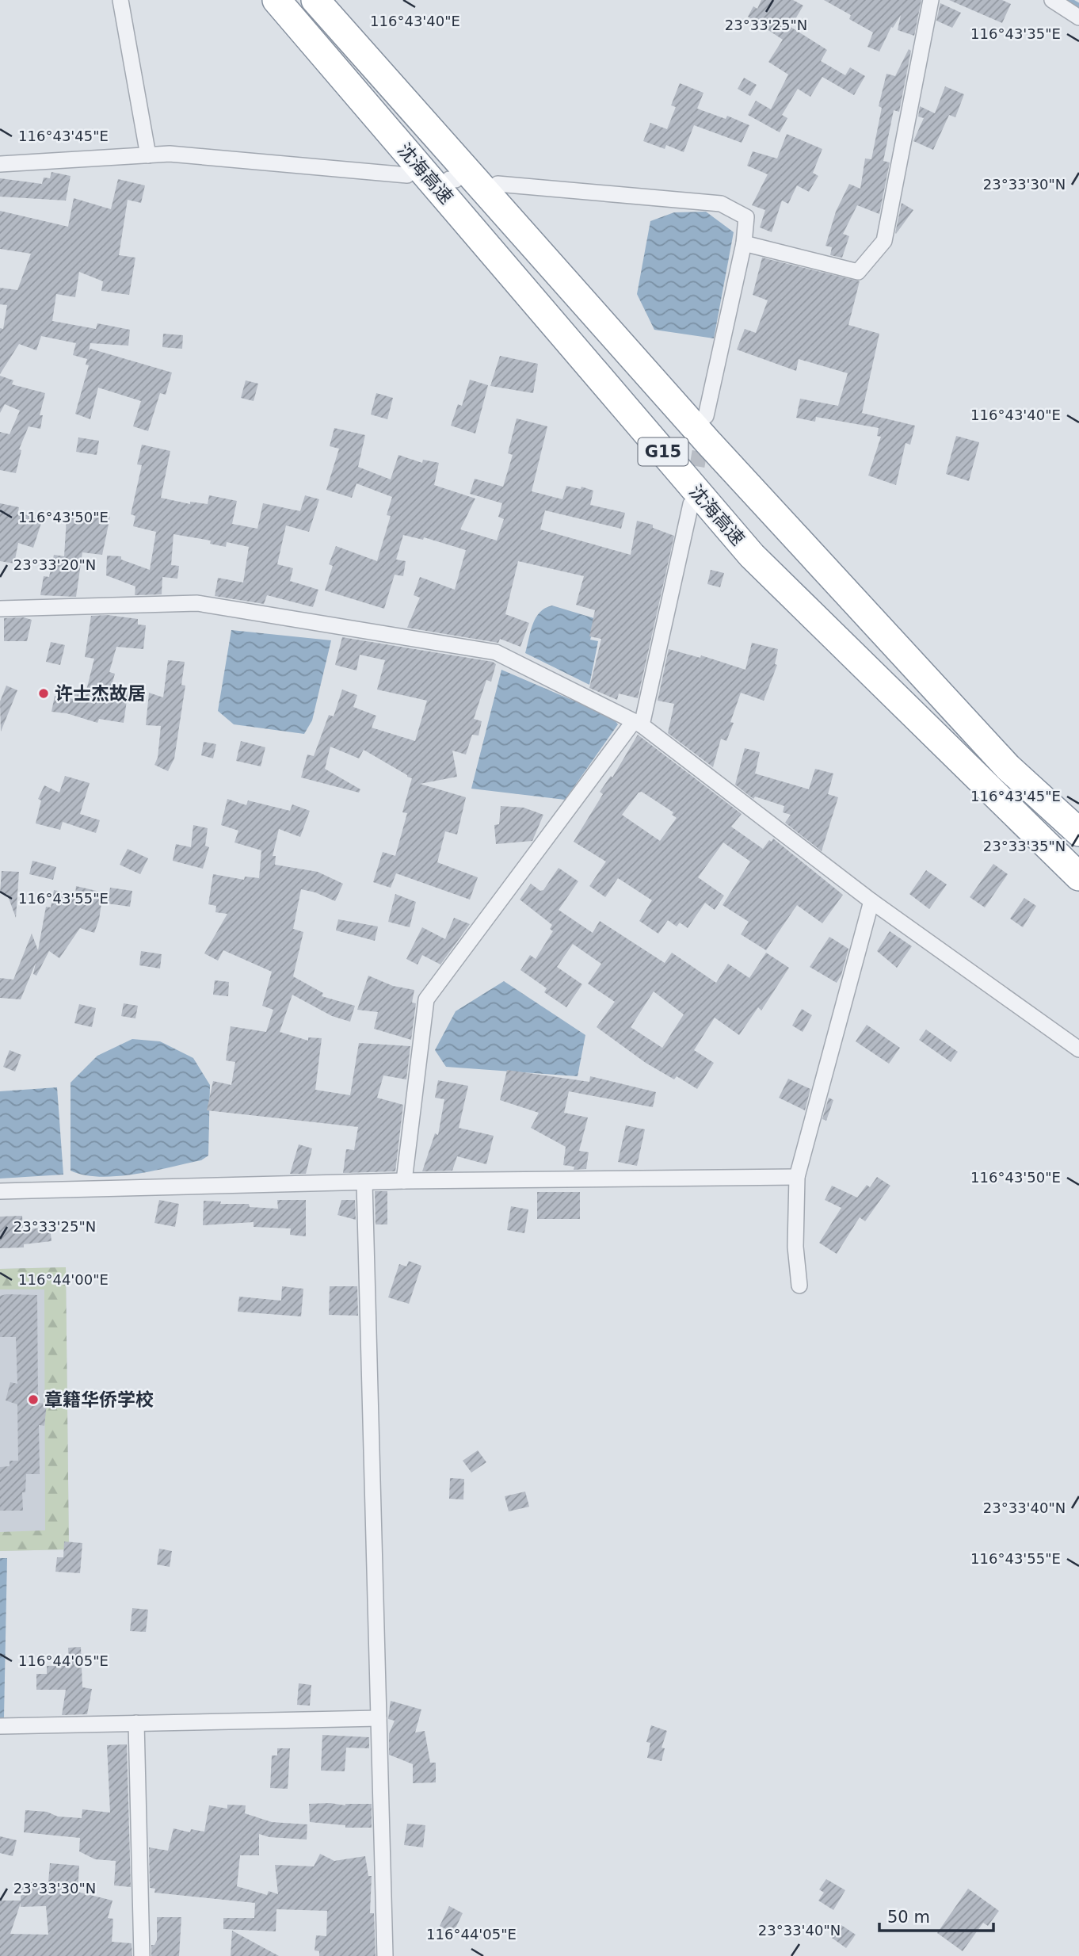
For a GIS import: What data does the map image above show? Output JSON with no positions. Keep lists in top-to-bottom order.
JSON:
{
  "streets": {
    "highway": ["沈海高速", "G15"]
  },
  "places": ["许士杰故居", "章籍华侨学校"],
  "scale_bar": "50 m",
  "coordinates": [
    "116°43'40\"E",
    "23°33'25\"N",
    "116°43'35\"E",
    "116°43'45\"E",
    "23°33'30\"N",
    "116°43'50\"E",
    "23°33'20\"N",
    "23°33'35\"N",
    "116°43'55\"E",
    "116°44'00\"E",
    "23°33'40\"N",
    "116°44'05\"E"
  ]
}
